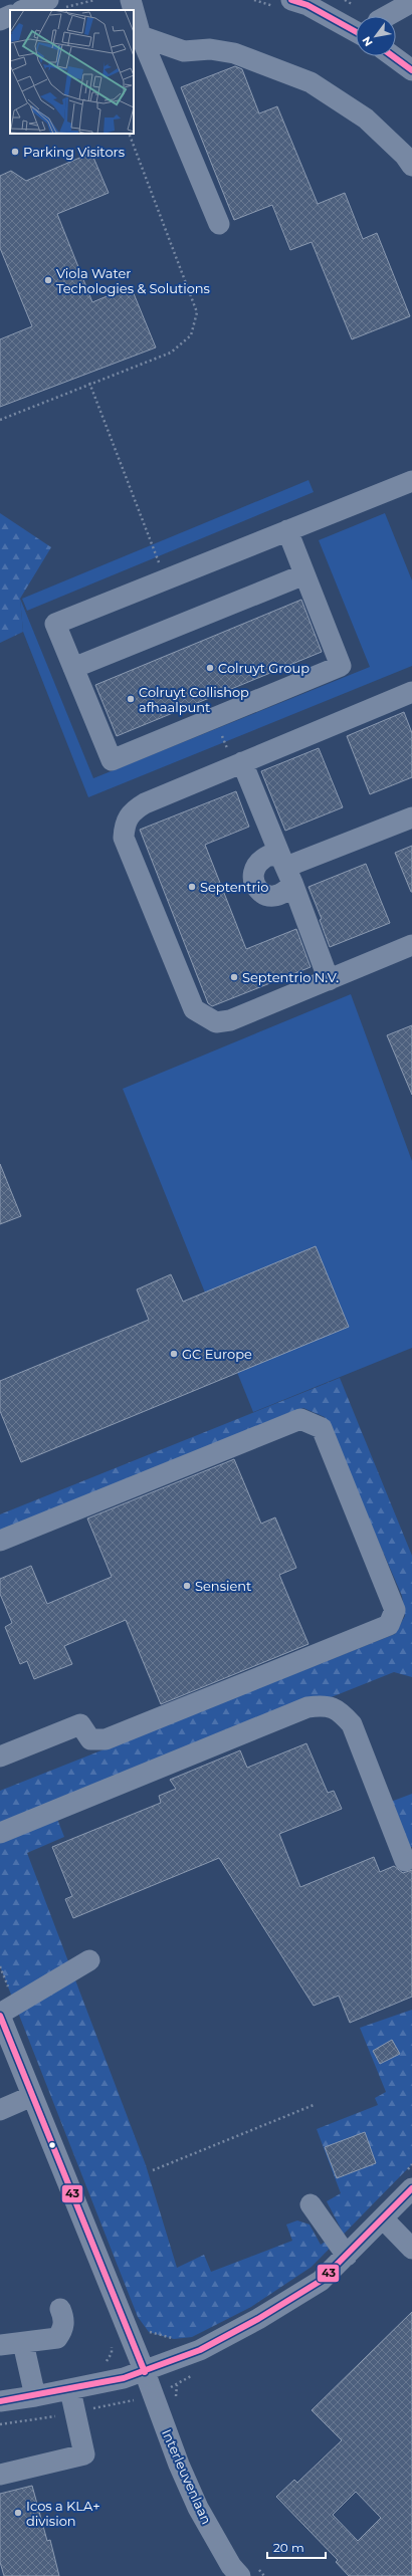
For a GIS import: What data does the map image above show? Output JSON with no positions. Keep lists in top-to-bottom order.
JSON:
{
  "streets": {
    "street": ["Interleuvenlaan"]
  },
  "places": [
    "Parking Visitors",
    "Viola Water Techologies & Solutions",
    "Colruyt Group",
    "Colruyt Collishop afhaalpunt",
    "Septentrio",
    "Septentrio N.V.",
    "GC Europe",
    "Sensient",
    "Icos a KLA+ division"
  ],
  "lines": ["transit line 43"],
  "scale_bar": "20 m",
  "north": "bottom left"
}
